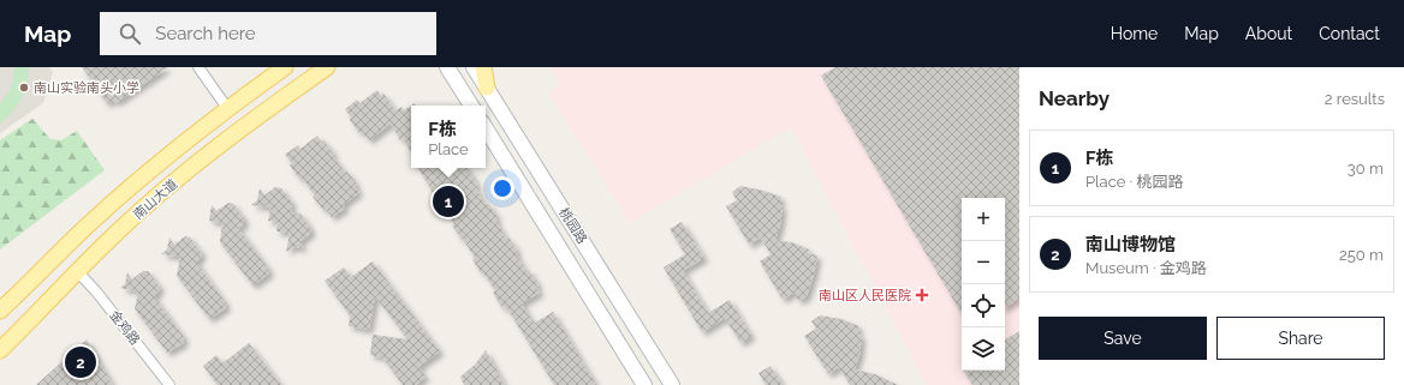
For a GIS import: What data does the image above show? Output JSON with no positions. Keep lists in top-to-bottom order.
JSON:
{
  "streets": {
    "main road": ["南山大道", "桃园路"],
    "street": ["金鸡路"]
  },
  "crossings": [
    ["南山大道", "金鸡路"]
  ],
  "places": {
    "other": ["南山实验南头小学"],
    "health": ["南山区人民医院"]
  },
  "page": {
    "header": "Map",
    "search": "Search here",
    "nav": [
      "Home",
      "Map",
      "About",
      "Contact"
    ],
    "heading": ["Nearby", "2 results"],
    "popup": ["F栋", "Place"],
    "list": [
      {
        "mark": "1",
        "name": "F栋",
        "note": "Place · 桃园路",
        "value": "30 m"
      },
      {
        "mark": "2",
        "name": "南山博物馆",
        "note": "Museum · 金鸡路",
        "value": "250 m"
      }
    ],
    "pins": ["1", "2"],
    "map_buttons": ["+", "−"],
    "buttons": ["Save", "Share"]
  }
}
